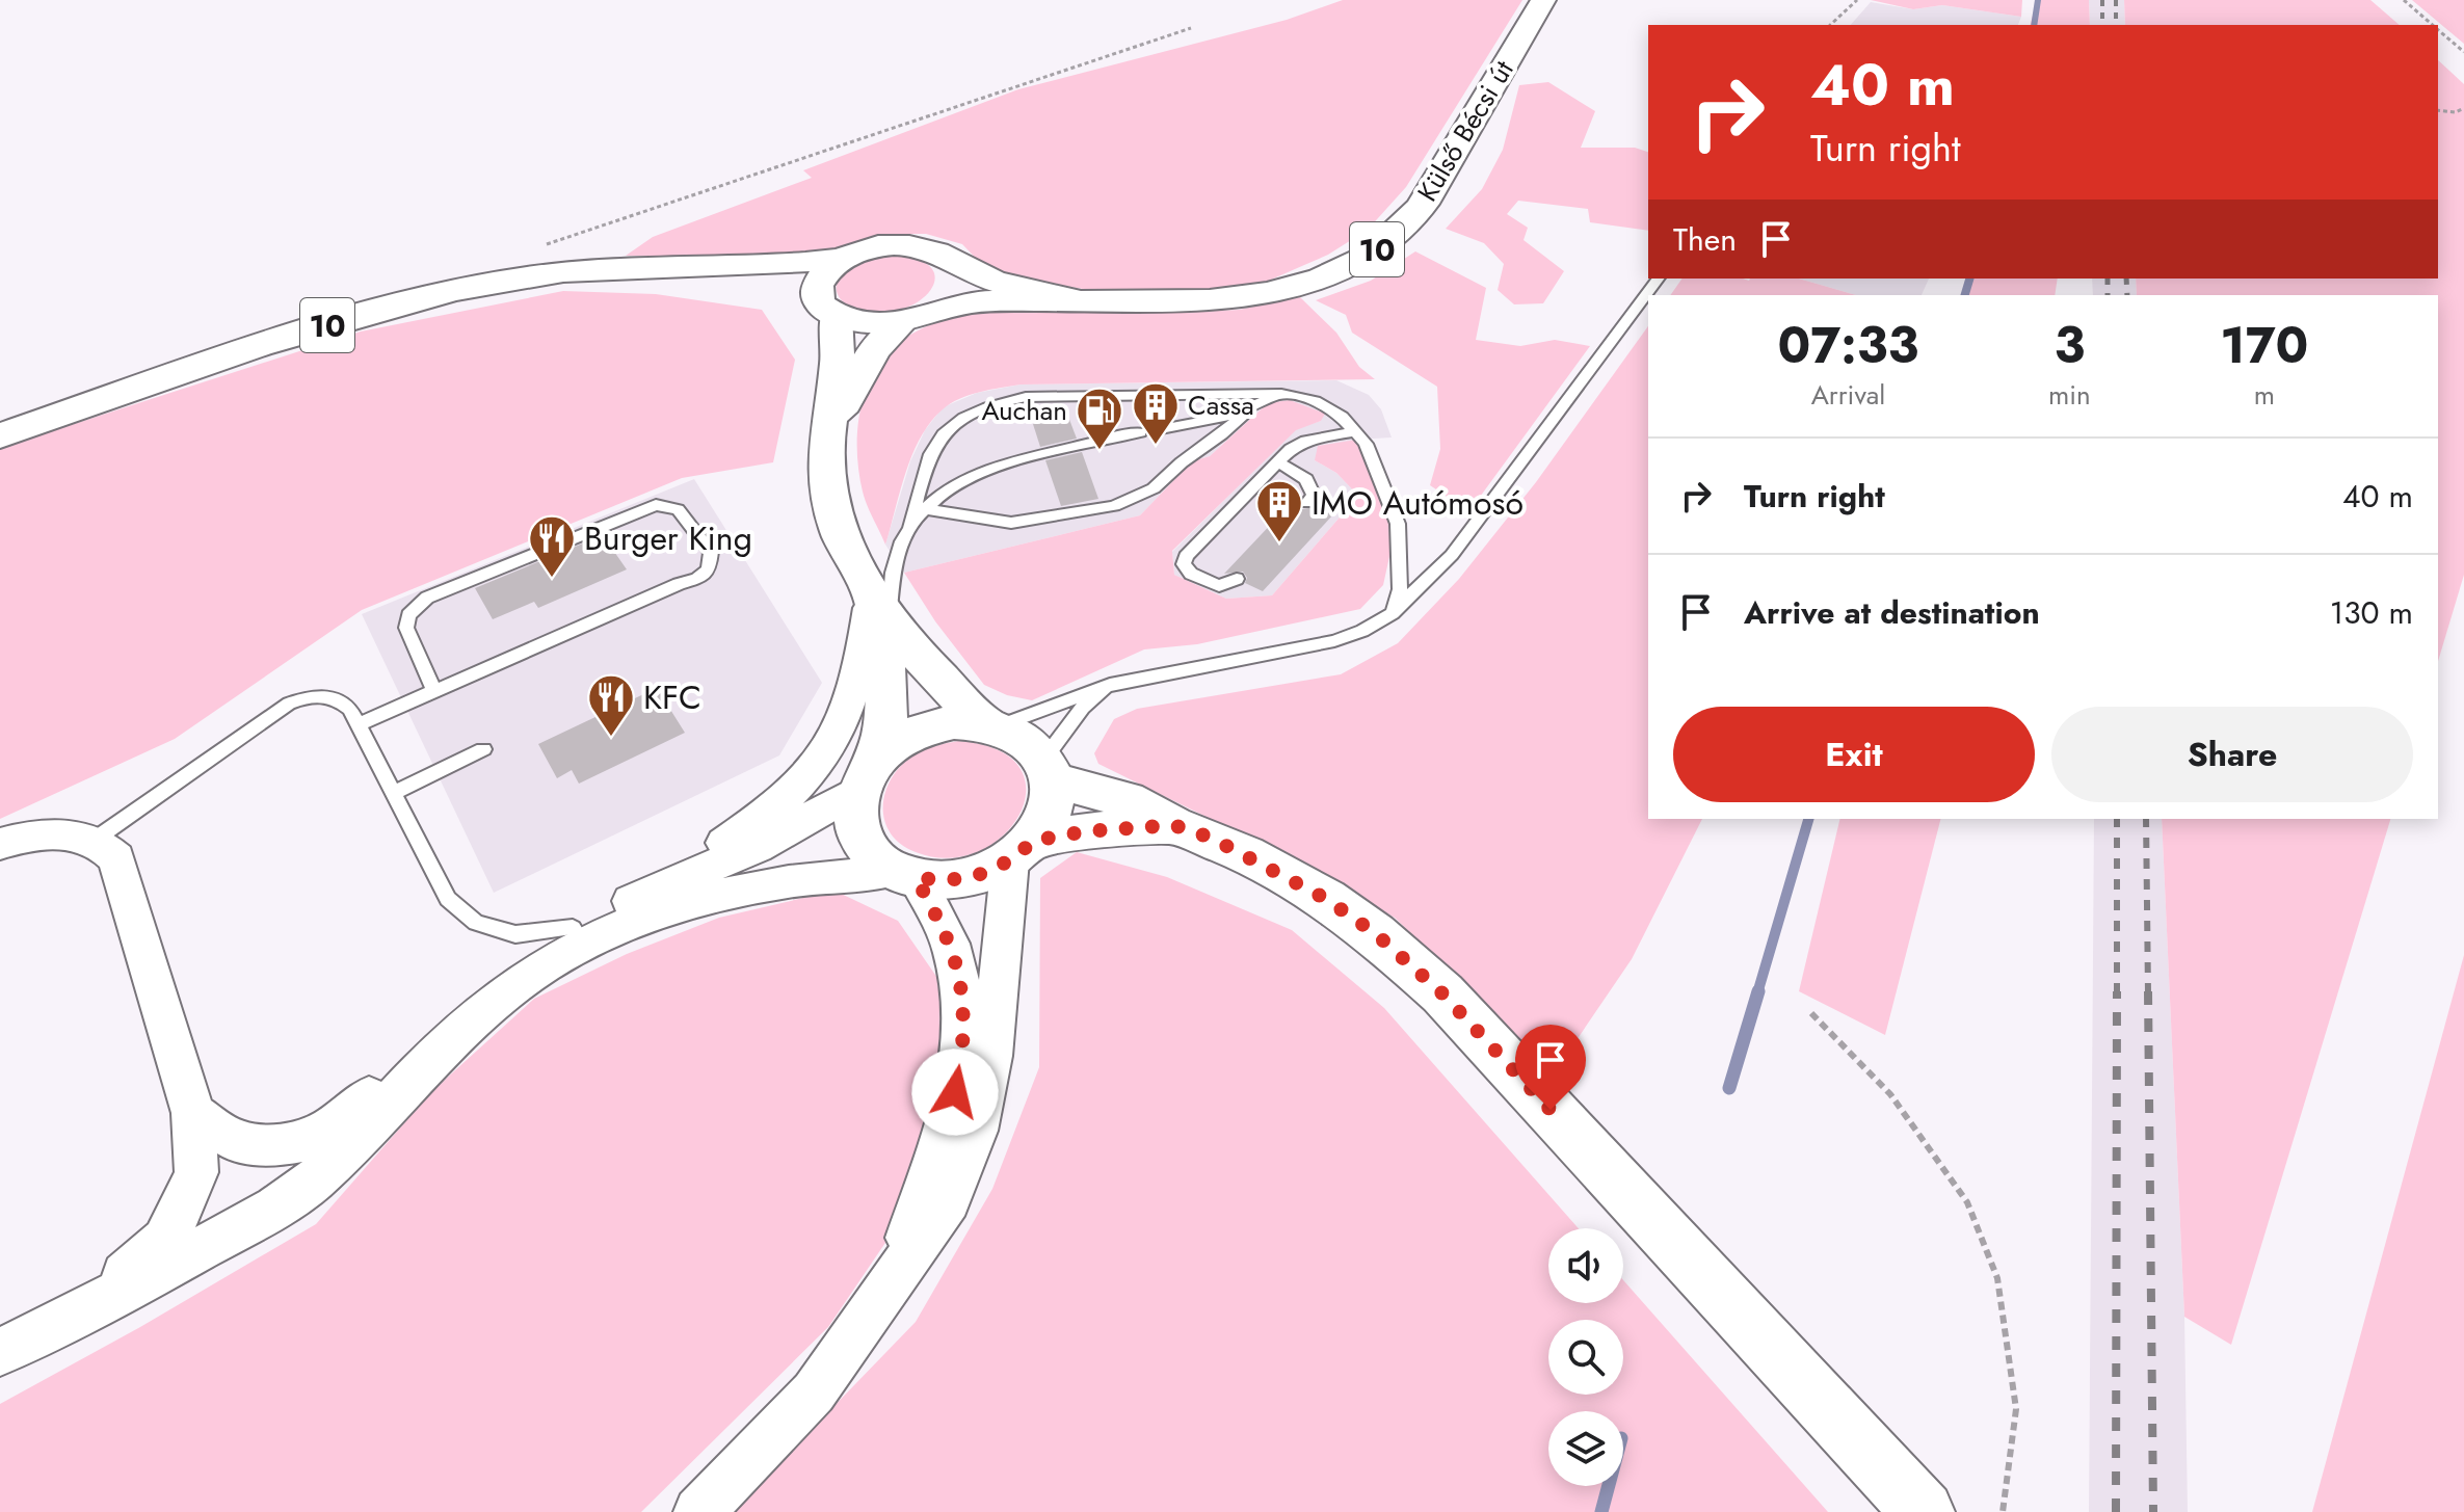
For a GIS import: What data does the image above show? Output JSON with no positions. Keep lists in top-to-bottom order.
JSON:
{
  "streets": {
    "main road": ["Külső Bécsi út", "10"]
  },
  "crossings": [
    ["Külső Bécsi út", "10"]
  ],
  "places": {
    "building": ["Cassa", "IMO Autómosó"],
    "fuel station": ["Auchan"],
    "restaurant": ["Burger King", "KFC"]
  },
  "page": {
    "turn": ["40 m", "Turn right"],
    "then": "Then",
    "eta": [
      "07:33",
      "Arrival",
      "3",
      "min",
      "170",
      "m"
    ],
    "list": [
      {
        "name": "Turn right",
        "value": "40 m"
      },
      {
        "name": "Arrive at destination",
        "value": "130 m"
      }
    ],
    "buttons": ["Exit", "Share"]
  }
}
